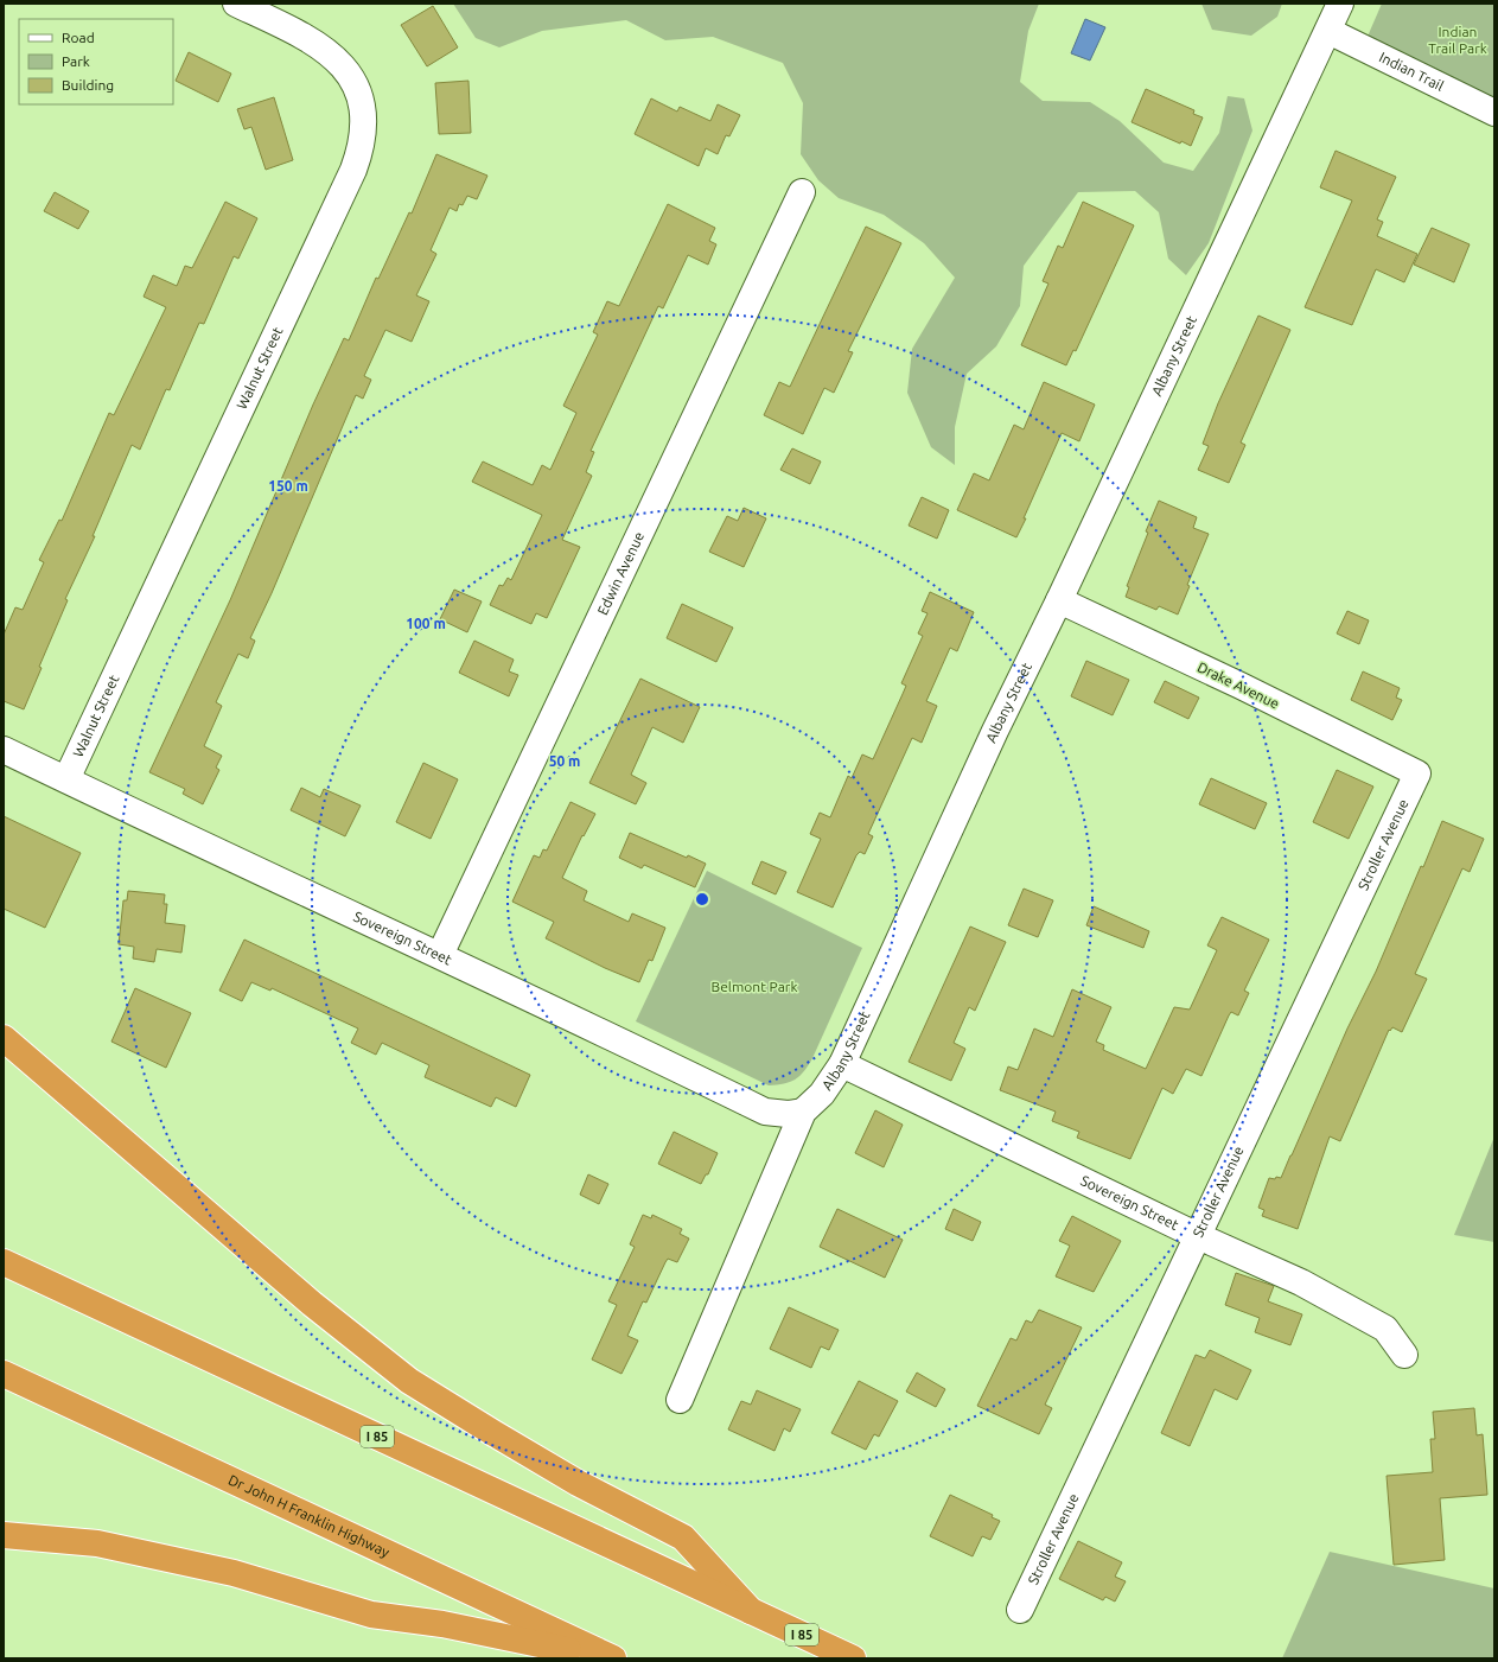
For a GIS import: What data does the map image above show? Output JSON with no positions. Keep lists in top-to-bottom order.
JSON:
{
  "streets": {
    "highway": ["I 85", "Dr John H Franklin Highway"],
    "street": [
      "Indian Trail",
      "Albany Street",
      "Walnut Street",
      "Edwin Avenue",
      "Drake Avenue",
      "Stroller Avenue",
      "Sovereign Street"
    ]
  },
  "crossings": [
    ["Indian Trail", "Albany Street"],
    ["Albany Street", "Drake Avenue"],
    ["Albany Street", "Sovereign Street"],
    ["Walnut Street", "Sovereign Street"],
    ["Edwin Avenue", "Sovereign Street"],
    ["Drake Avenue", "Stroller Avenue"],
    ["Stroller Avenue", "Sovereign Street"]
  ],
  "parks": ["Indian Trail Park", "Belmont Park"],
  "legend": ["Road", "Park", "Building"],
  "rings": ["150 m", "100 m", "50 m"]
}
